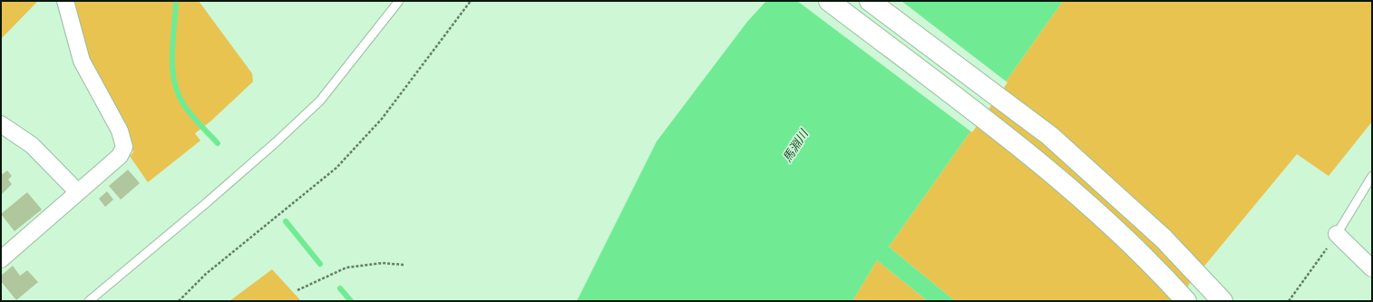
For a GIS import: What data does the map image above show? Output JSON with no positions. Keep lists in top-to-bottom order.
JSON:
{
  "water": ["馬淵川"]
}
